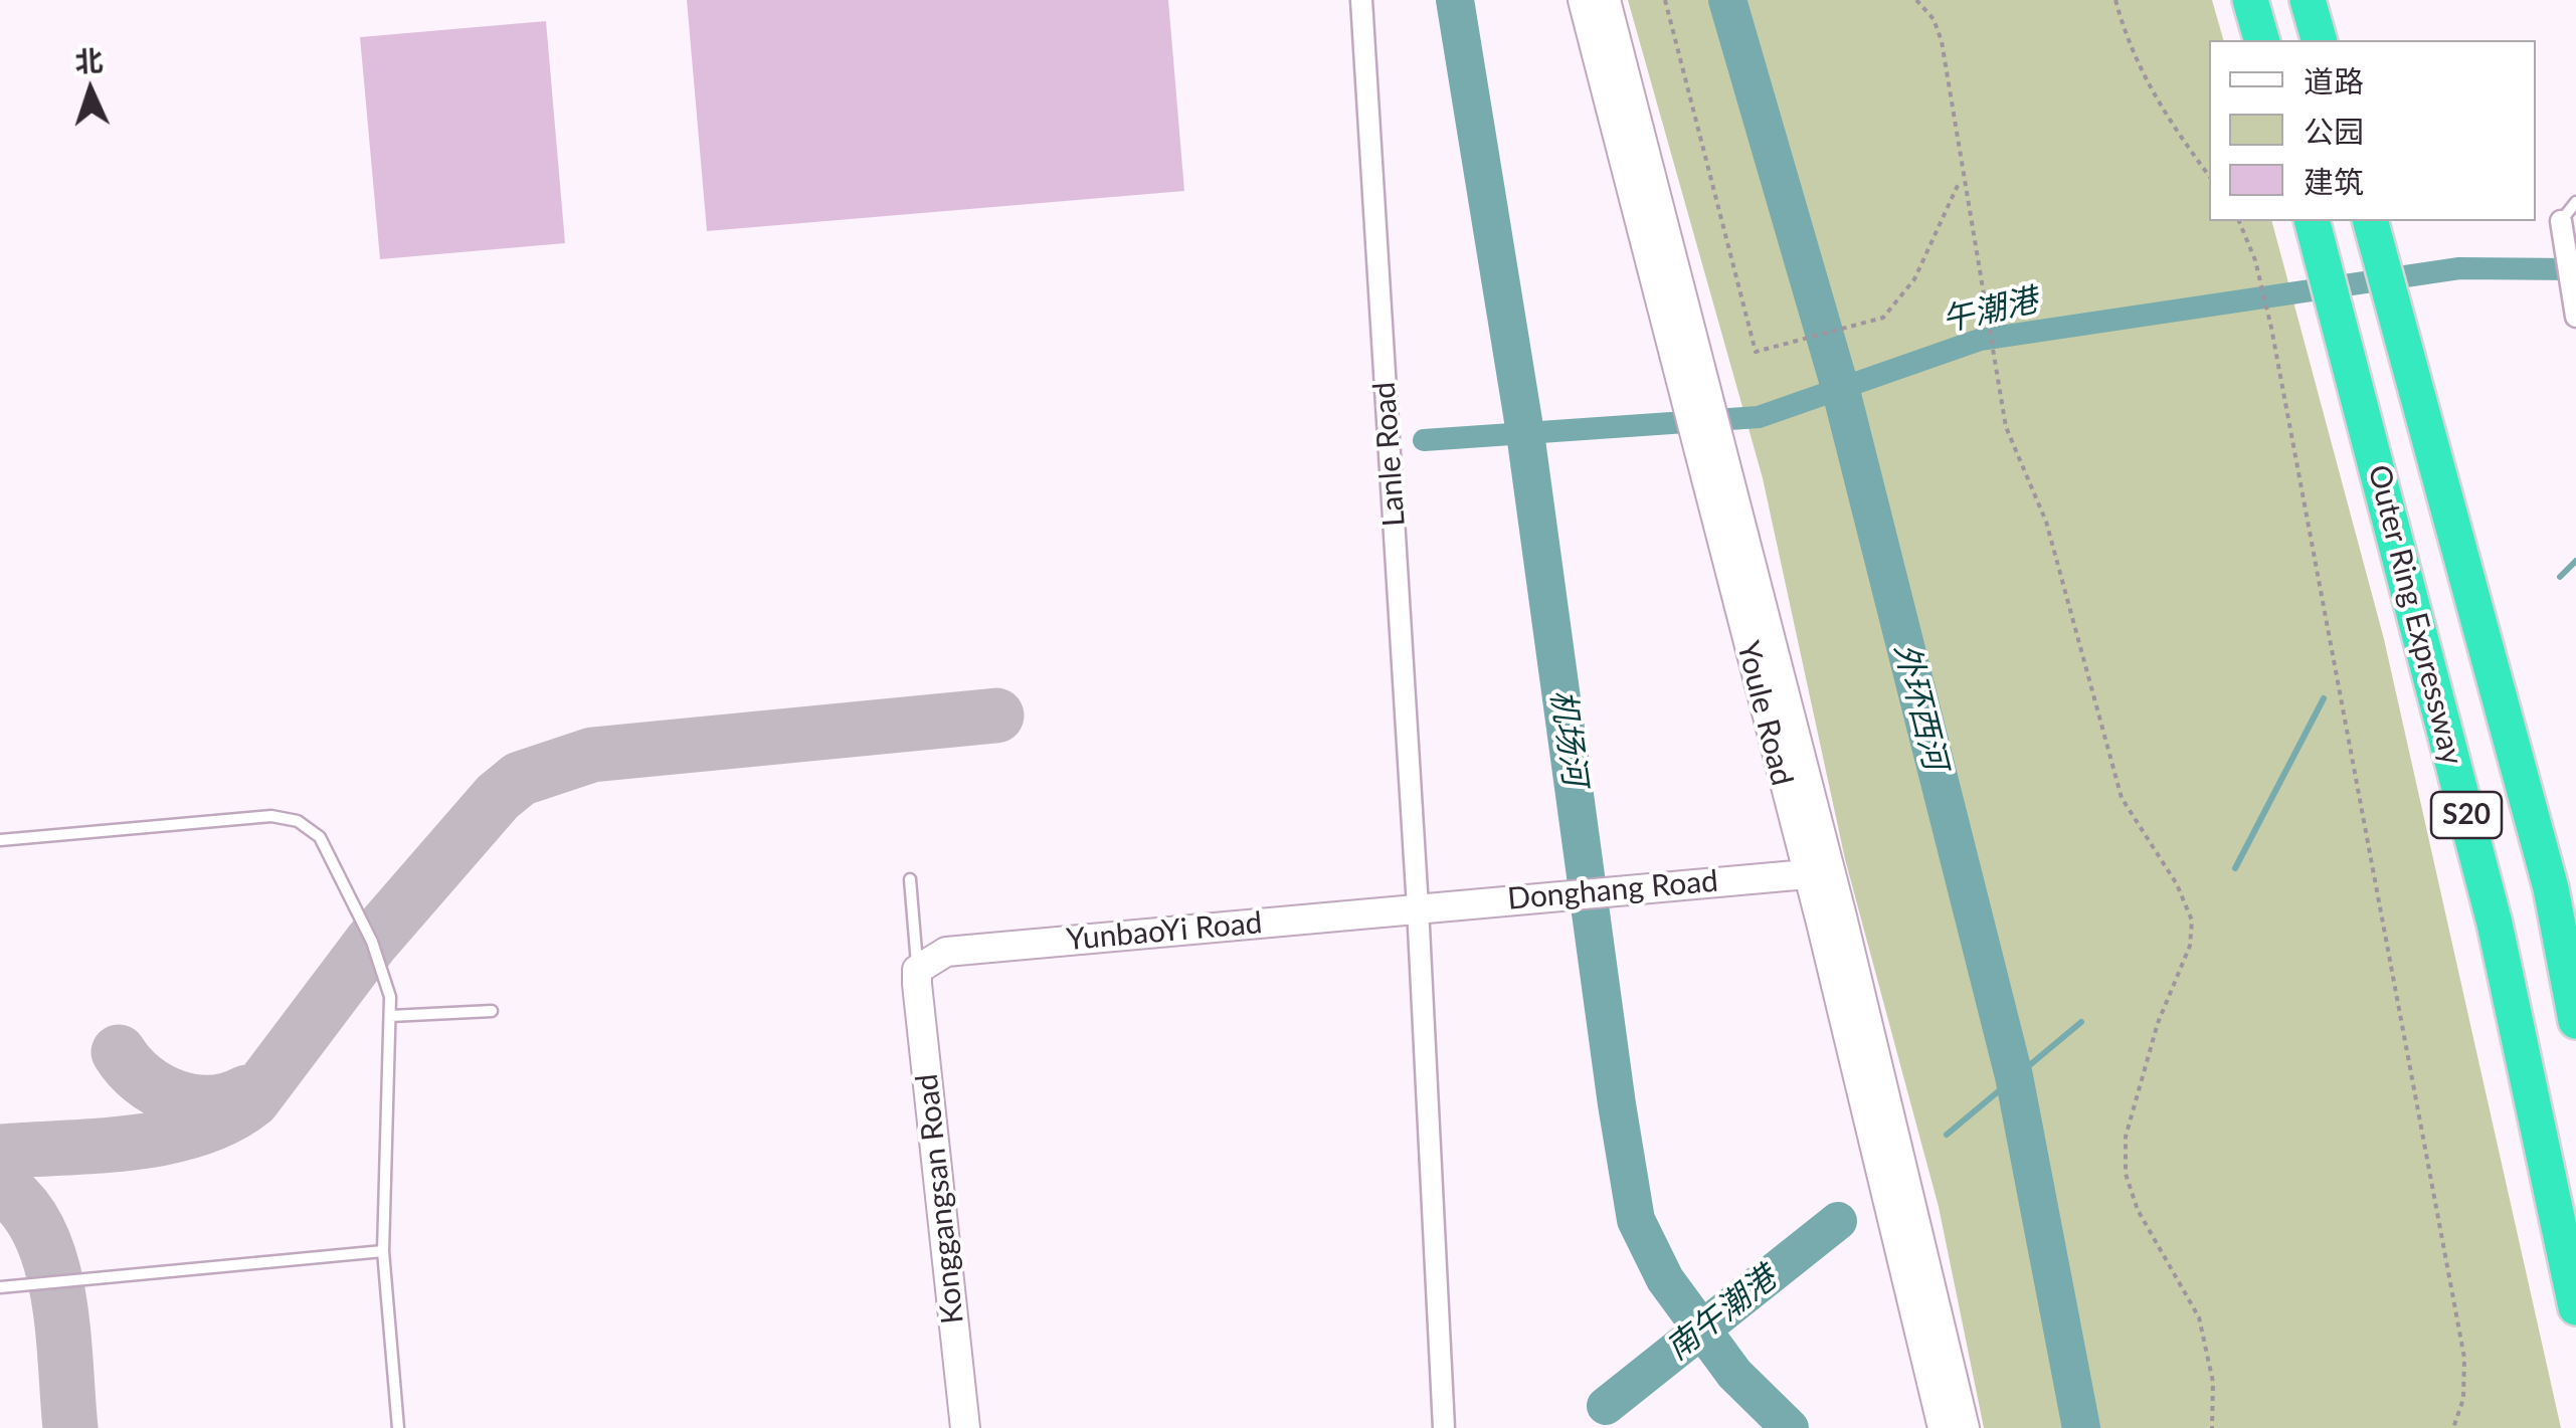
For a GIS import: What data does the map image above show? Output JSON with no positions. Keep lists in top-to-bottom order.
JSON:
{
  "streets": {
    "highway": ["Outer Ring Expressway", "S20"],
    "main road": [
      "Youle Road",
      "Donghang Road",
      "YunbaoYi Road",
      "Konggangsan Road"
    ],
    "street": ["Lanle Road"]
  },
  "crossings": [
    ["Lanle Road", "Donghang Road"],
    ["Lanle Road", "YunbaoYi Road"],
    ["Youle Road", "Donghang Road"],
    ["Donghang Road", "YunbaoYi Road"],
    ["YunbaoYi Road", "Konggangsan Road"]
  ],
  "water": [
    "午潮港",
    "外环西河",
    "机场河",
    "南午潮港"
  ],
  "legend": ["道路", "公园", "建筑"],
  "north": "top"
}
